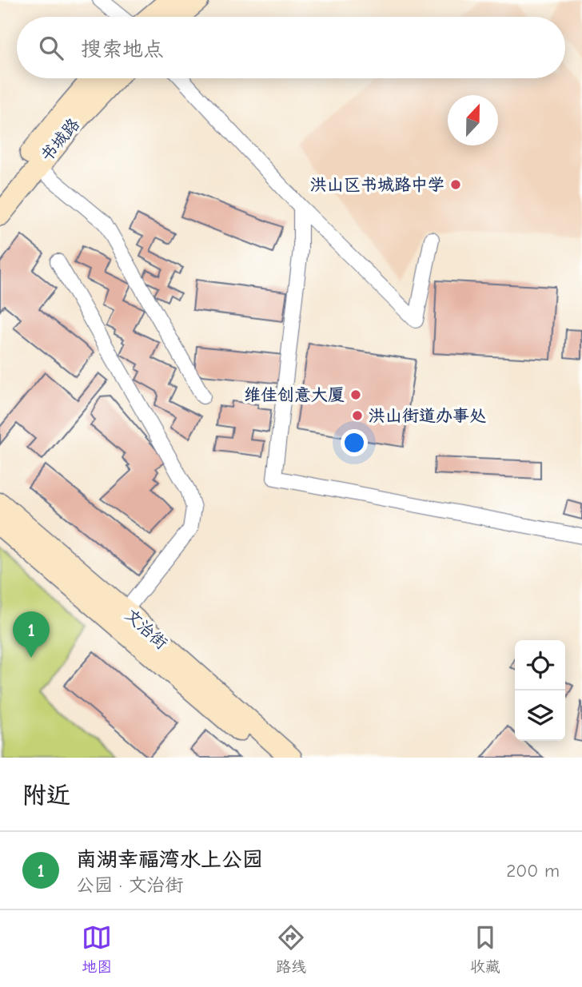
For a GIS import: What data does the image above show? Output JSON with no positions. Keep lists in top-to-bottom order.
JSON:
{
  "streets": {
    "main road": ["书城路", "文治街"]
  },
  "places": ["洪山区书城路中学", "维佳创意大厦", "洪山街道办事处"],
  "north": "top",
  "page": {
    "search": "搜索地点",
    "pins": "1",
    "heading": "附近",
    "list": [
      {
        "mark": "1",
        "name": "南湖幸福湾水上公园",
        "note": "公园 · 文治街",
        "value": "200 m"
      }
    ],
    "nav": ["地图", "路线", "收藏"]
  }
}
